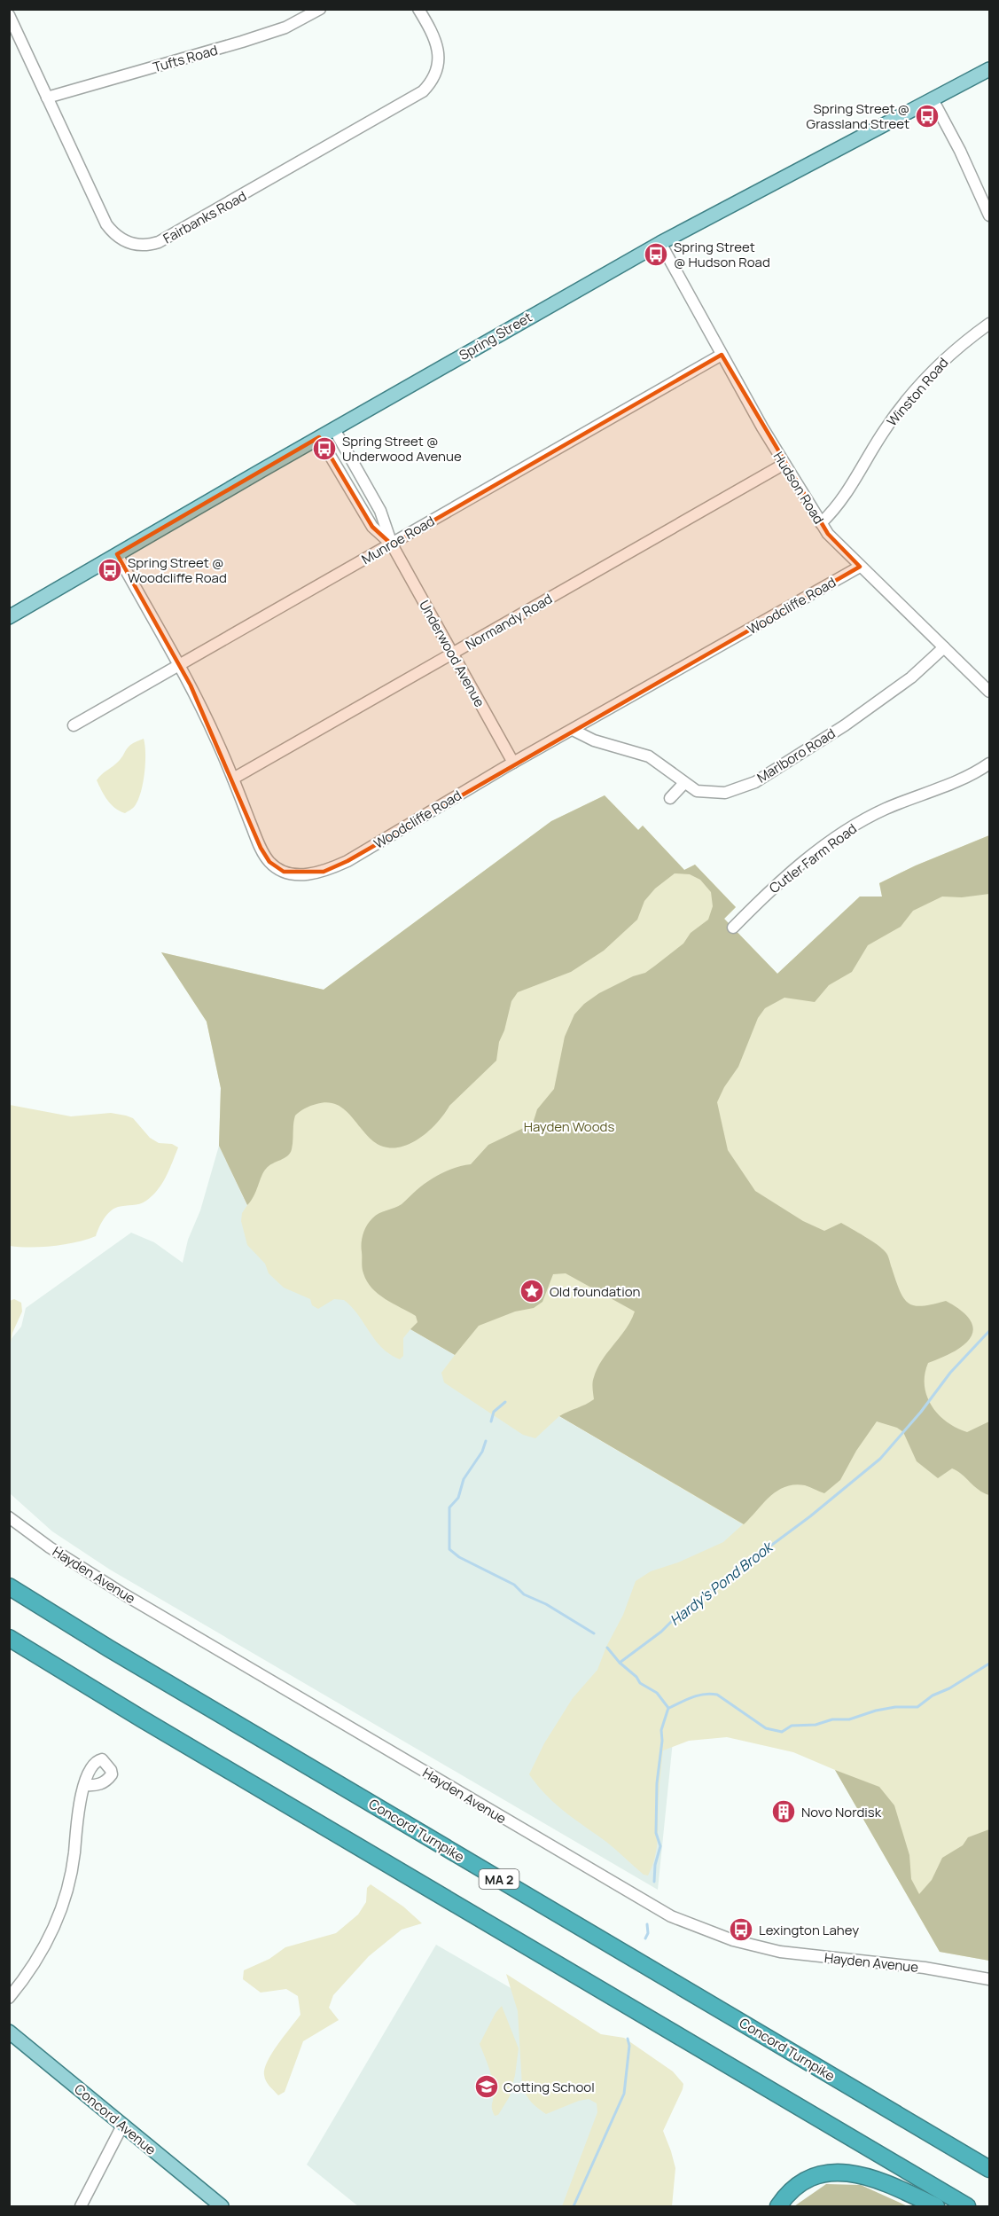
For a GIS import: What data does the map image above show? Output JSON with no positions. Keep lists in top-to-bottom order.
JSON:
{
  "streets": {
    "highway": ["Concord Turnpike", "MA 2"],
    "main road": ["Spring Street", "Concord Avenue"],
    "street": [
      "Tufts Road",
      "Fairbanks Road",
      "Winston Road",
      "Hudson Road",
      "Munroe Road",
      "Woodcliffe Road",
      "Normandy Road",
      "Underwood Avenue",
      "Marlboro Road",
      "Cutler Farm Road",
      "Hayden Avenue"
    ]
  },
  "crossings": [
    ["Tufts Road", "Fairbanks Road"],
    ["Spring Street", "Hudson Road"],
    ["Spring Street", "Woodcliffe Road"],
    ["Spring Street", "Underwood Avenue"],
    ["Winston Road", "Hudson Road"],
    ["Hudson Road", "Munroe Road"],
    ["Hudson Road", "Woodcliffe Road"],
    ["Hudson Road", "Normandy Road"],
    ["Hudson Road", "Marlboro Road"],
    ["Munroe Road", "Woodcliffe Road"],
    ["Munroe Road", "Underwood Avenue"],
    ["Woodcliffe Road", "Normandy Road"],
    ["Woodcliffe Road", "Underwood Avenue"],
    ["Woodcliffe Road", "Marlboro Road"],
    ["Normandy Road", "Underwood Avenue"]
  ],
  "water": ["Hardy's Pond Brook"],
  "parks": ["Hayden Woods"],
  "places": {
    "bus stop": [
      "Spring Street @ Grassland Street",
      "Spring Street @ Hudson Road",
      "Spring Street @ Underwood Avenue",
      "Spring Street @ Woodcliffe Road",
      "Lexington Lahey"
    ],
    "place": ["Old foundation"],
    "building": ["Novo Nordisk"],
    "school or university": ["Cotting School"]
  }
}
